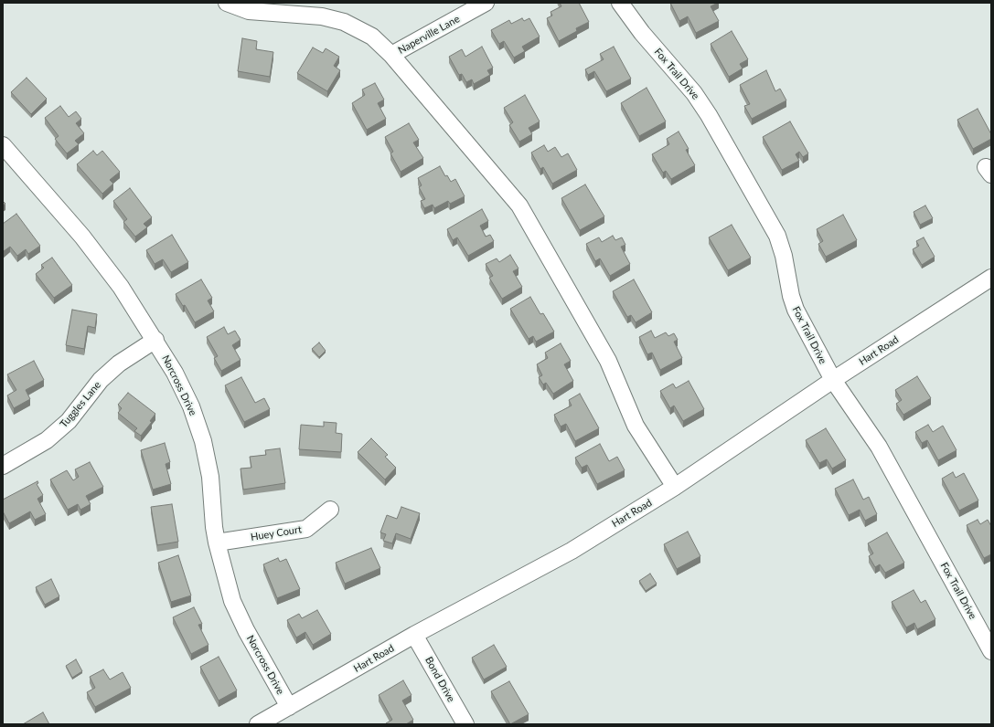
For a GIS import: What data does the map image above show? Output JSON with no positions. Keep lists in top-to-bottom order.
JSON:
{
  "streets": {
    "street": [
      "Naperville Lane",
      "Fox Trail Drive",
      "Hart Road",
      "Norcross Drive",
      "Tuggles Lane",
      "Huey Court",
      "Bond Drive"
    ]
  },
  "crossings": [
    ["Fox Trail Drive", "Hart Road"],
    ["Hart Road", "Norcross Drive"],
    ["Hart Road", "Bond Drive"],
    ["Norcross Drive", "Tuggles Lane"],
    ["Norcross Drive", "Huey Court"]
  ]
}
